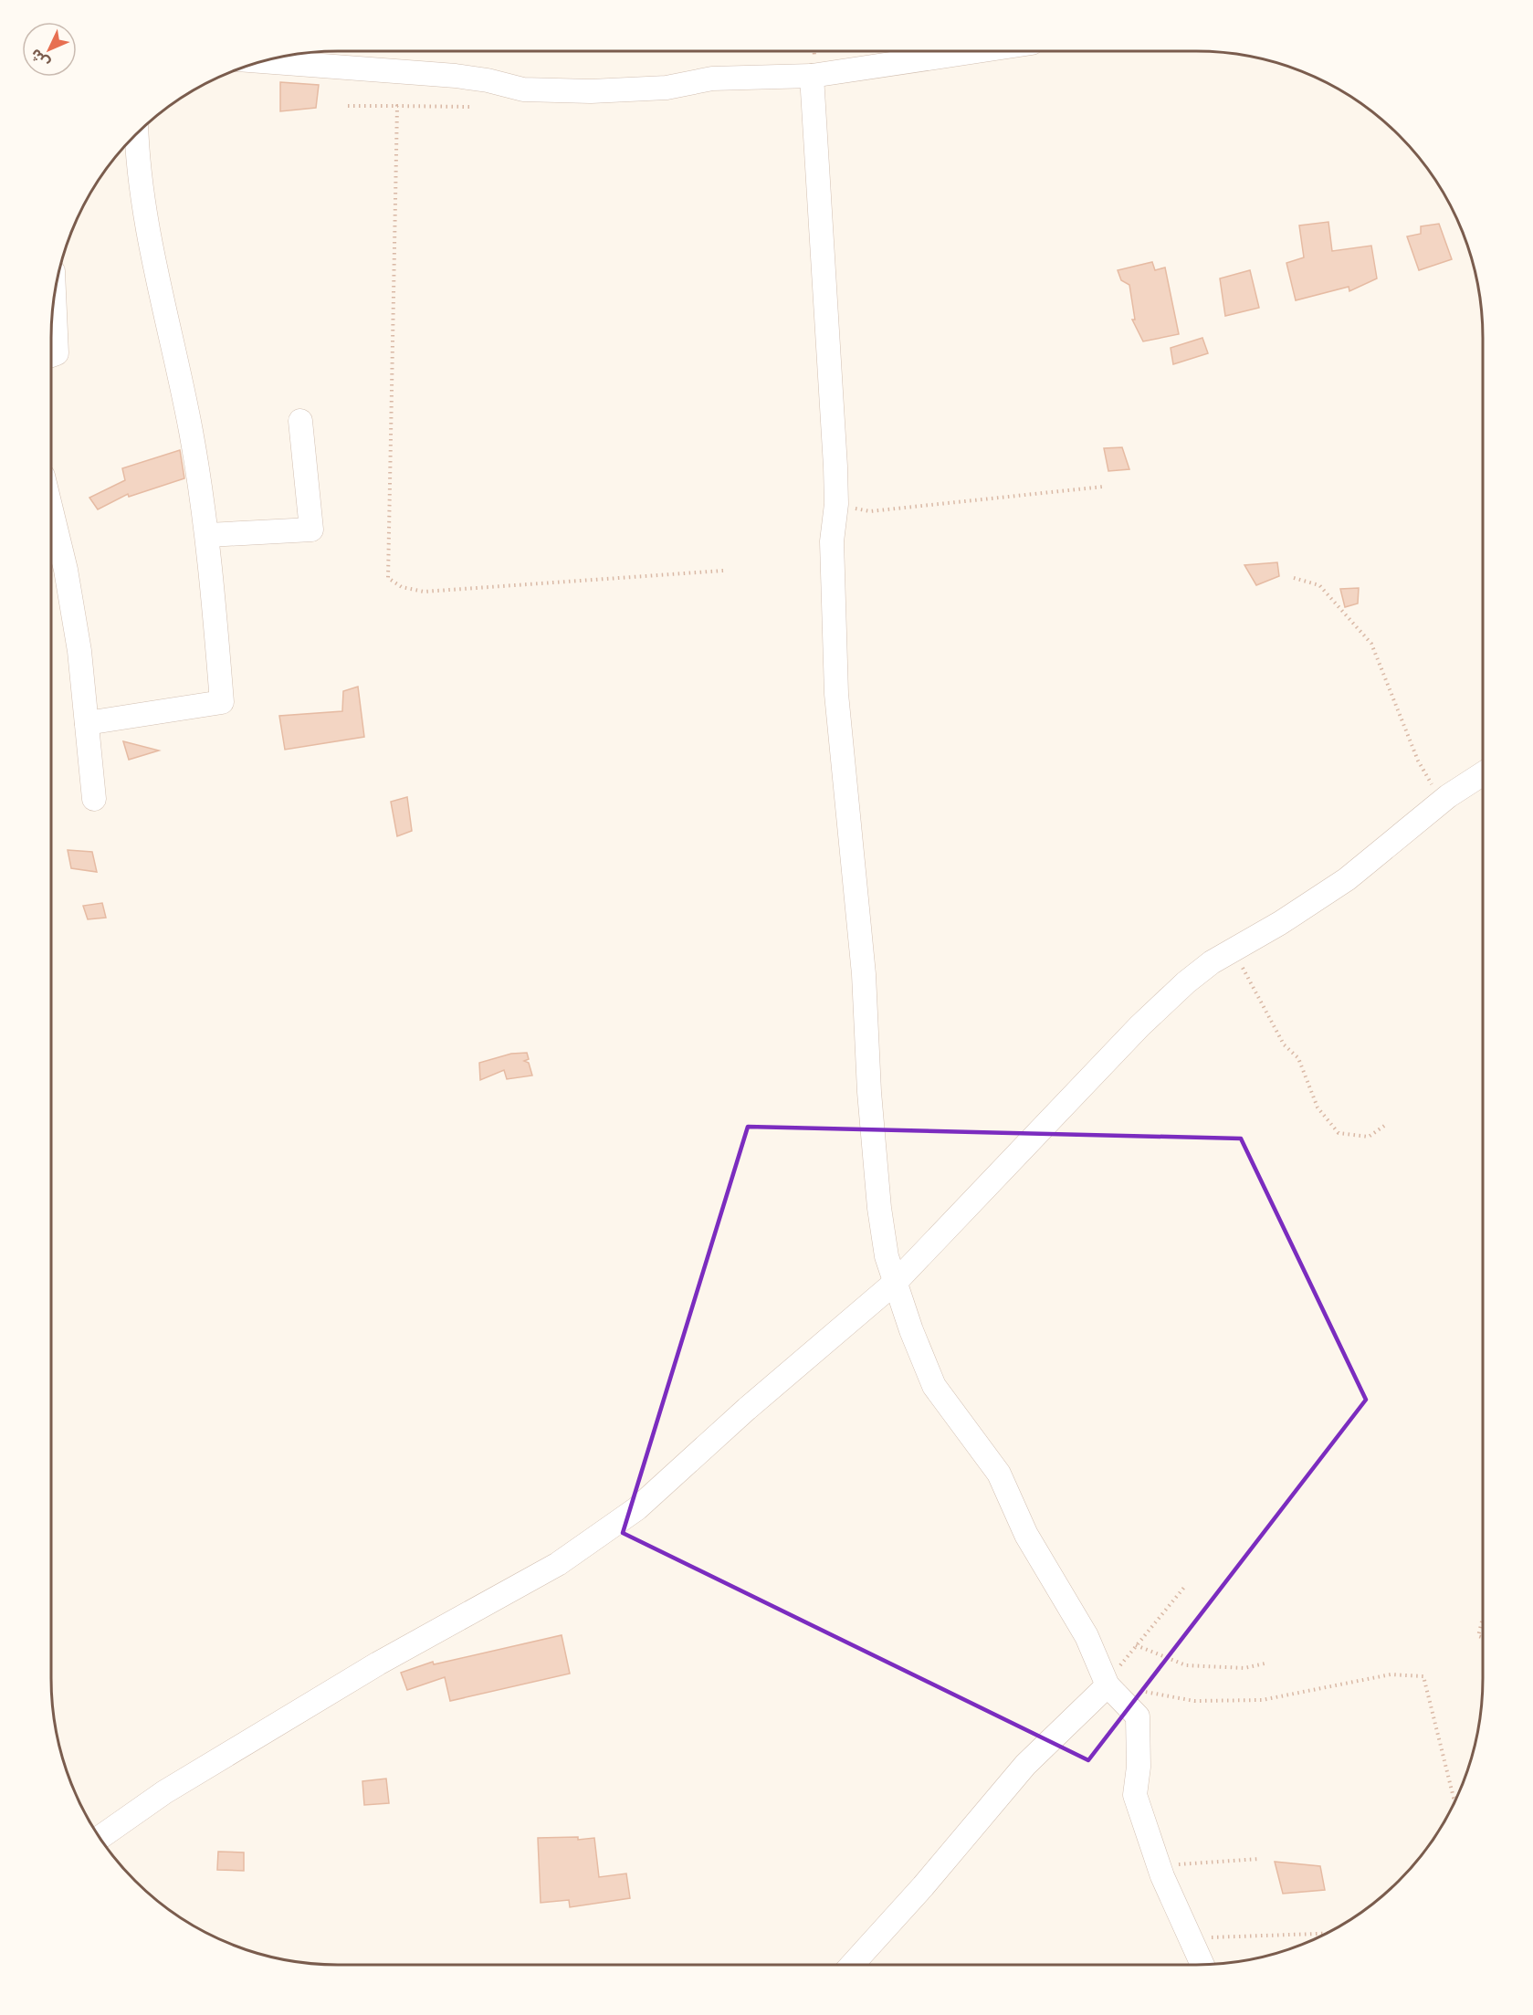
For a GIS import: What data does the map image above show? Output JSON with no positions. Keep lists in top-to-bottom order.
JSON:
{
  "north": "bottom left"
}
